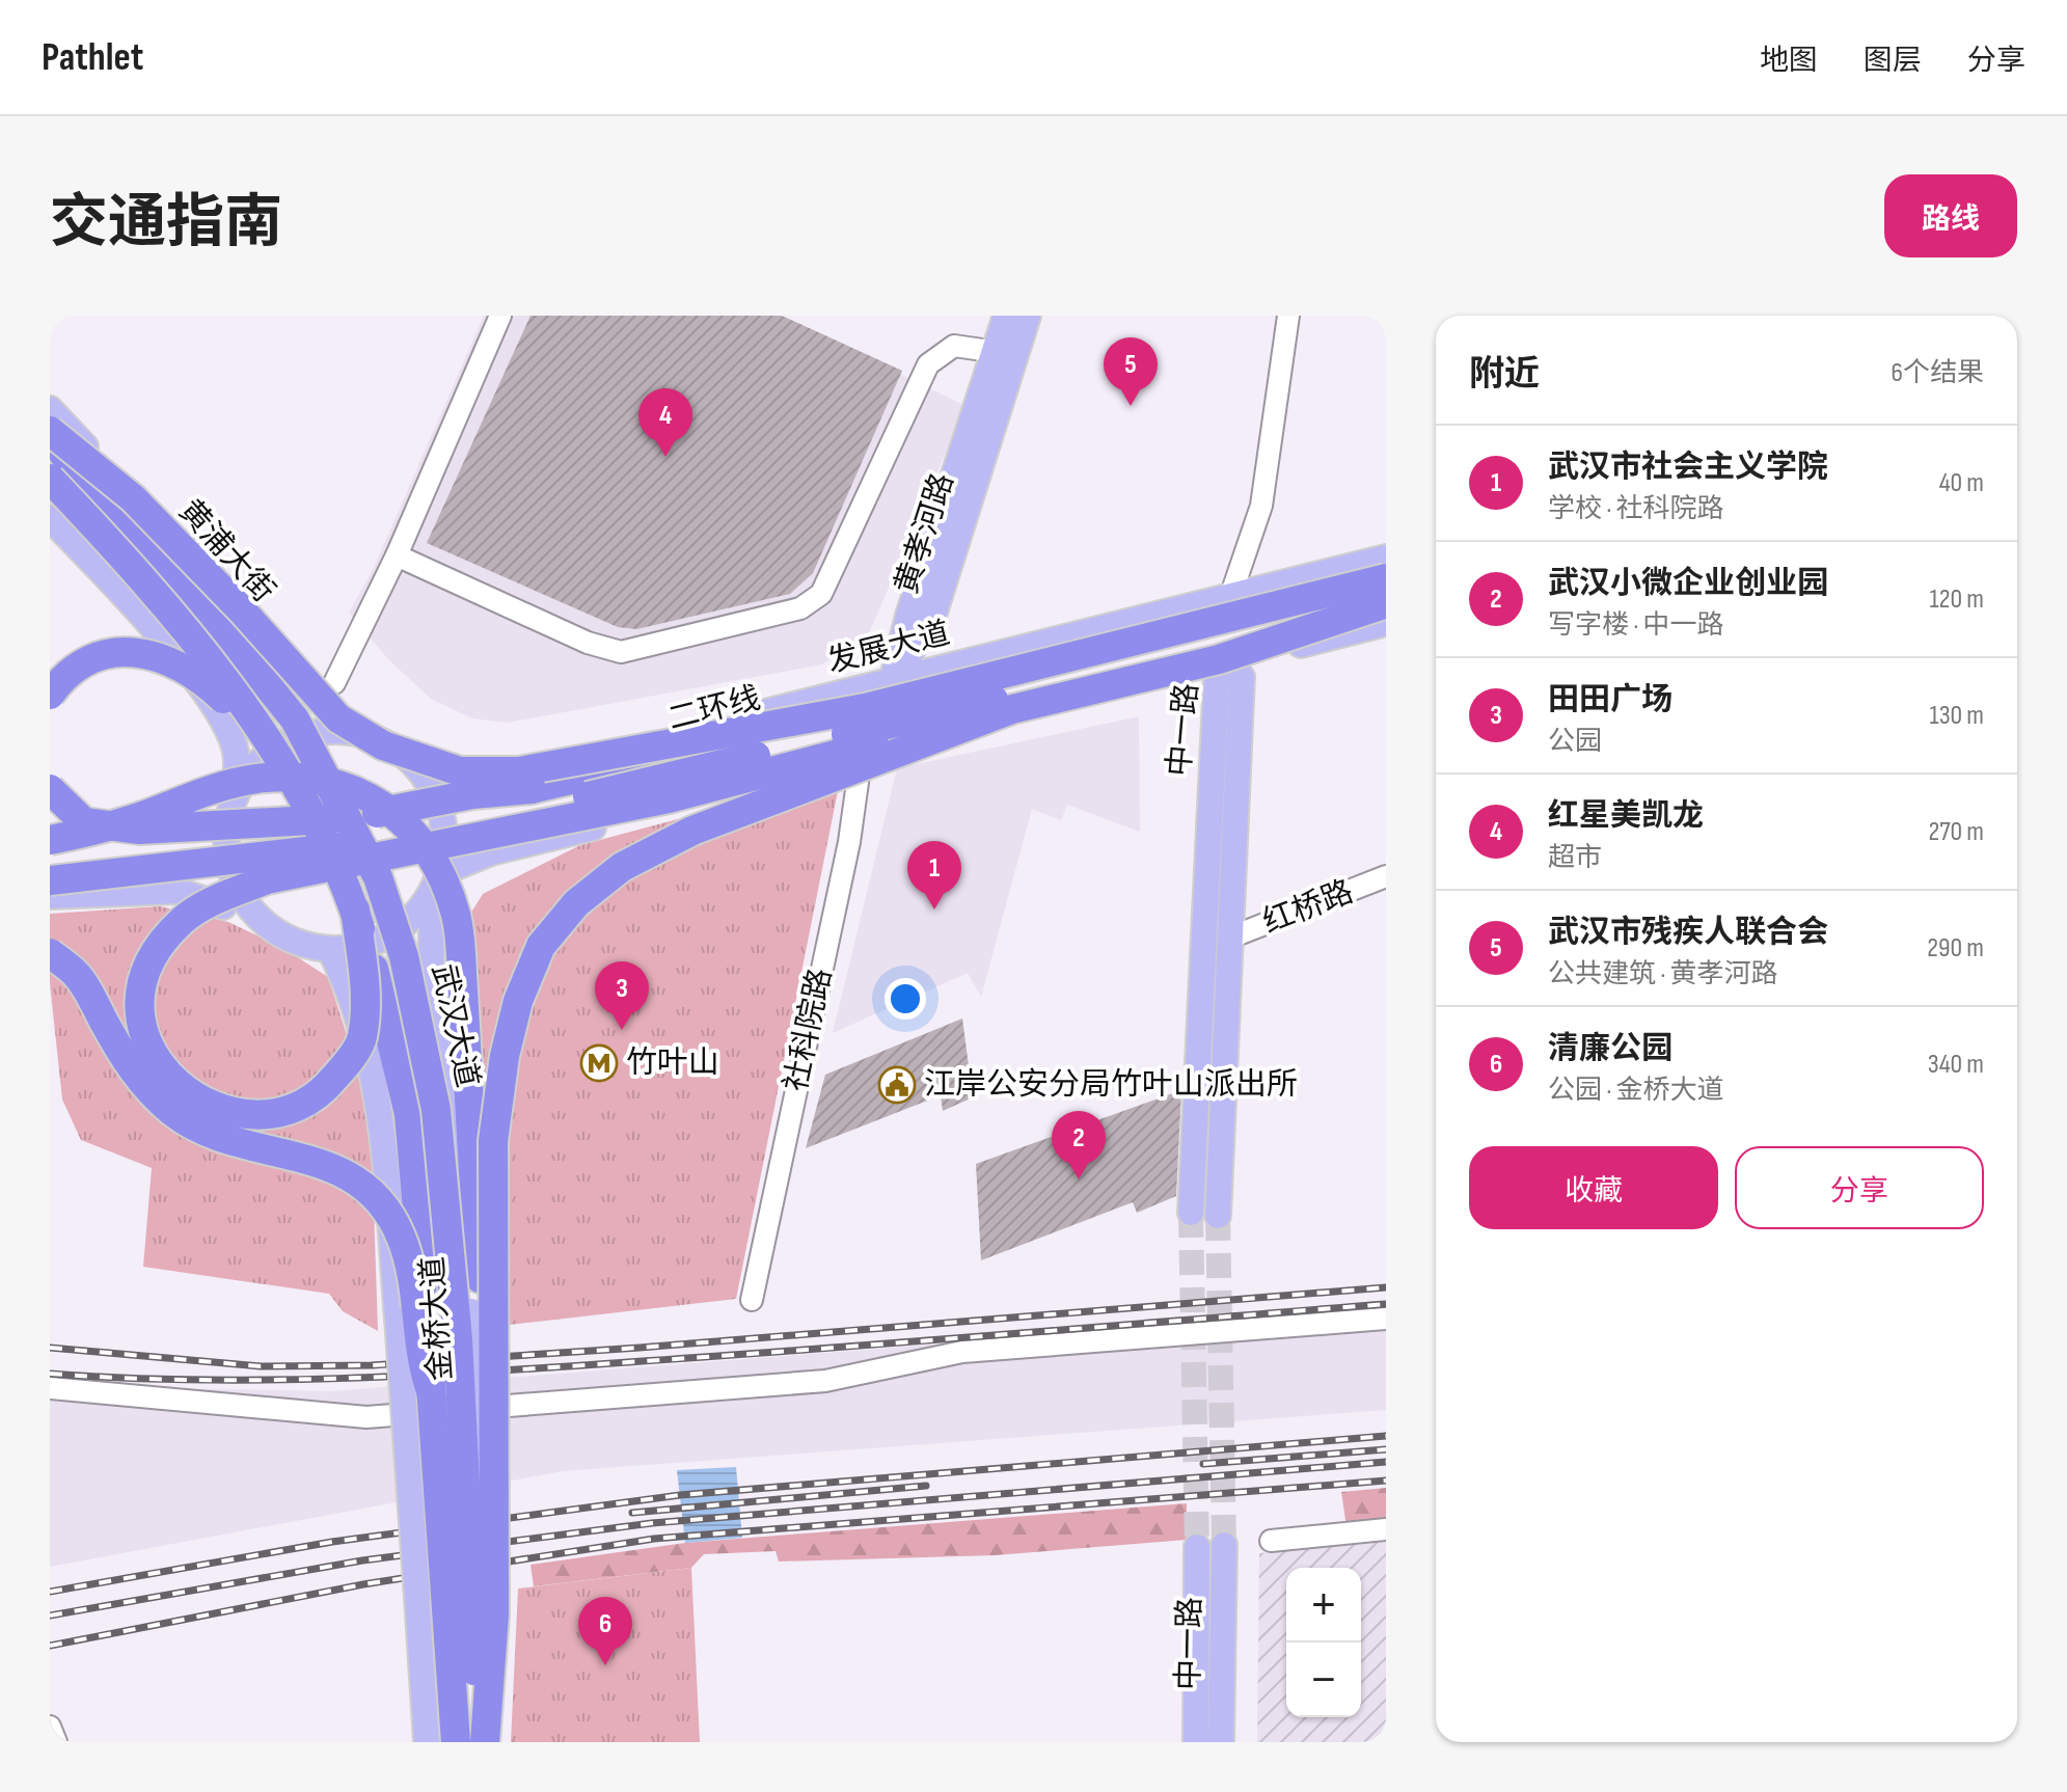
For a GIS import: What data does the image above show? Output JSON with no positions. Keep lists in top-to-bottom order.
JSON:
{
  "streets": {
    "highway": ["二环线", "武汉大道"],
    "main road": [
      "黄孝河路",
      "黄浦大街",
      "发展大道",
      "中一路",
      "金桥大道"
    ],
    "street": ["红桥路", "社科院路"]
  },
  "crossings": [
    ["黄孝河路", "发展大道"],
    ["黄浦大街", "发展大道"],
    ["黄浦大街", "金桥大道"],
    ["发展大道", "金桥大道"],
    ["中一路", "红桥路"]
  ],
  "places": {
    "metro station": ["竹叶山"],
    "public building": ["江岸公安分局竹叶山派出所"]
  },
  "page": {
    "header": "Pathlet",
    "nav": ["地图", "图层", "分享"],
    "title": "交通指南",
    "buttons": [
      "路线",
      ["收藏", "分享"]
    ],
    "heading": ["附近", "6个结果"],
    "pins": [
      "5",
      "4",
      "1",
      "3",
      "2",
      "6"
    ],
    "list": [
      {
        "mark": "1",
        "name": "武汉市社会主义学院",
        "note": "学校 · 社科院路",
        "value": "40 m"
      },
      {
        "mark": "2",
        "name": "武汉小微企业创业园",
        "note": "写字楼 · 中一路",
        "value": "120 m"
      },
      {
        "mark": "3",
        "name": "田田广场",
        "note": "公园",
        "value": "130 m"
      },
      {
        "mark": "4",
        "name": "红星美凯龙",
        "note": "超市",
        "value": "270 m"
      },
      {
        "mark": "5",
        "name": "武汉市残疾人联合会",
        "note": "公共建筑 · 黄孝河路",
        "value": "290 m"
      },
      {
        "mark": "6",
        "name": "清廉公园",
        "note": "公园 · 金桥大道",
        "value": "340 m"
      }
    ],
    "map_buttons": ["+", "−"]
  }
}
